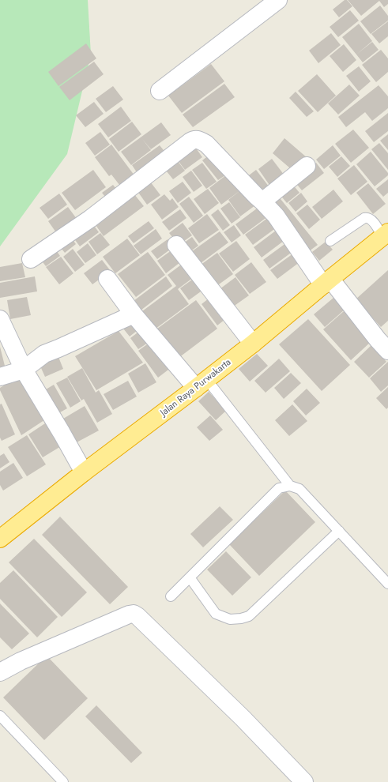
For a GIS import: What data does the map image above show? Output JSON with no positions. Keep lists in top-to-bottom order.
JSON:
{
  "streets": {
    "highway": ["Jalan Raya Purwakarta"]
  }
}
